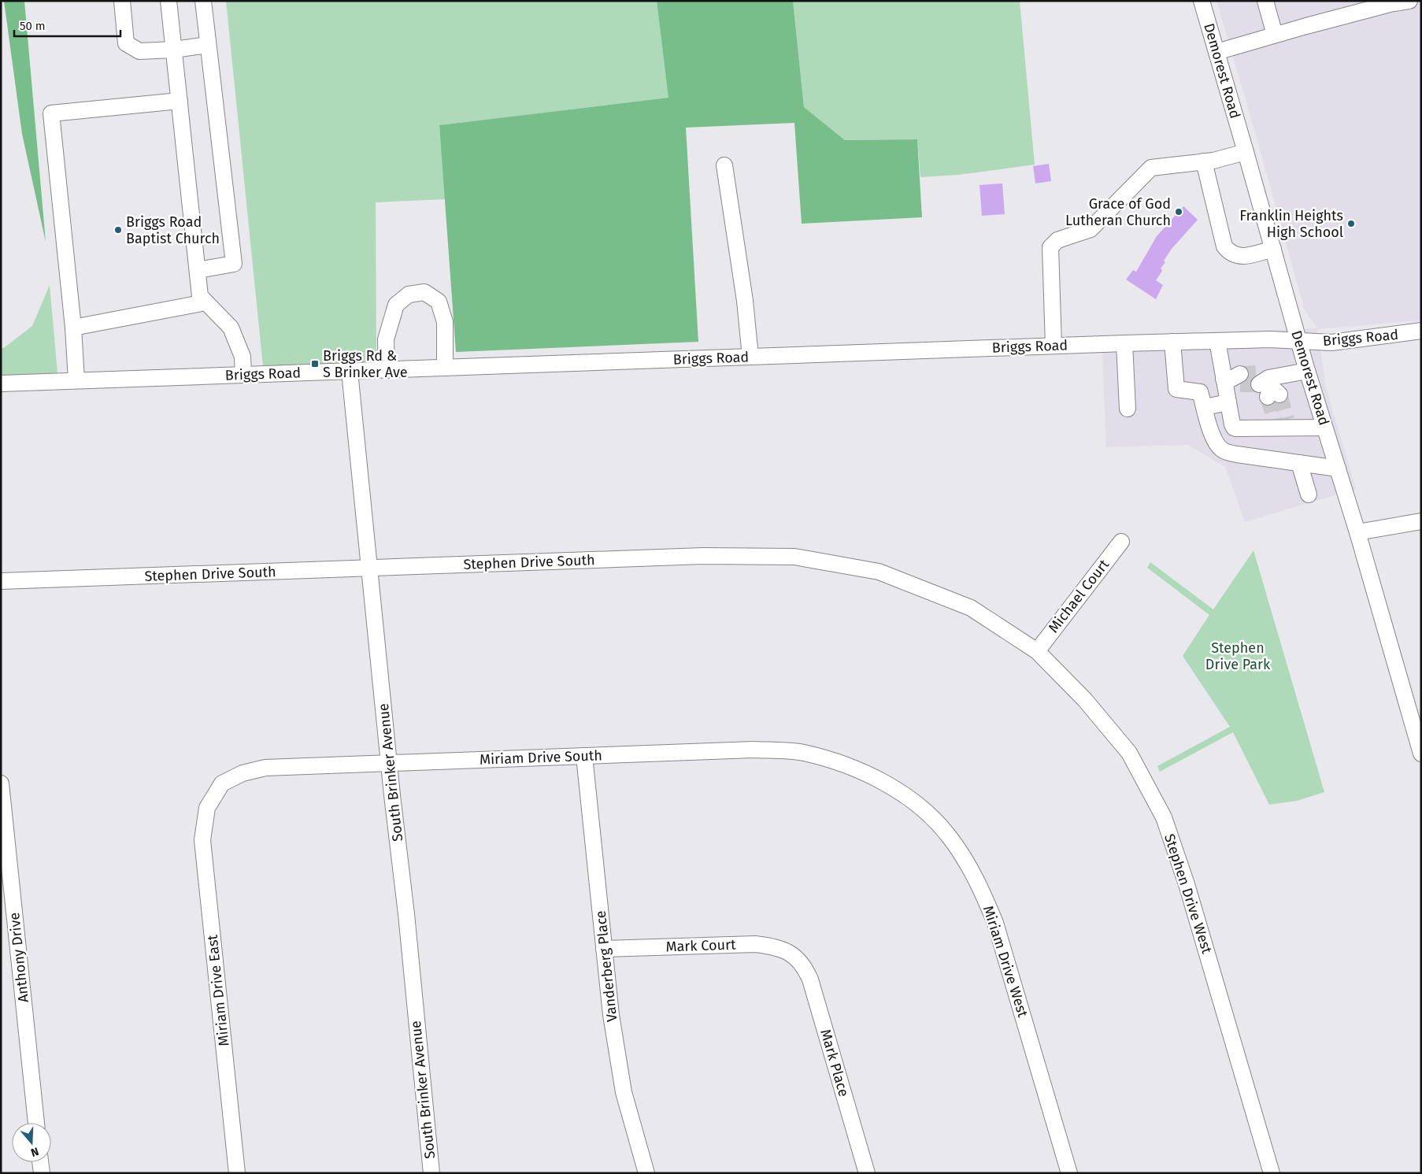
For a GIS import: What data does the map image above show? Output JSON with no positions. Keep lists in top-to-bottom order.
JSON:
{
  "streets": {
    "street": [
      "Demorest Road",
      "Briggs Road",
      "Stephen Drive South",
      "Michael Court",
      "Miriam Drive South",
      "South Brinker Avenue",
      "Stephen Drive West",
      "Mark Court",
      "Anthony Drive",
      "Miriam Drive West",
      "Vanderberg Place",
      "Miriam Drive East",
      "Mark Place"
    ]
  },
  "crossings": [
    ["Demorest Road", "Briggs Road"],
    ["Briggs Road", "South Brinker Avenue"],
    ["Stephen Drive South", "Michael Court"],
    ["Stephen Drive South", "South Brinker Avenue"],
    ["Stephen Drive South", "Stephen Drive West"],
    ["Michael Court", "Stephen Drive West"],
    ["Miriam Drive South", "South Brinker Avenue"],
    ["Miriam Drive South", "Miriam Drive West"],
    ["Miriam Drive South", "Vanderberg Place"],
    ["Miriam Drive South", "Miriam Drive East"],
    ["Mark Court", "Vanderberg Place"],
    ["Mark Court", "Mark Place"]
  ],
  "parks": ["Stephen Drive Park"],
  "places": {
    "other": ["Grace of God Lutheran Church", "Franklin Heights High School", "Briggs Road Baptist Church"],
    "transit": ["Briggs Rd & S Brinker Ave"]
  },
  "scale_bar": "50 m",
  "north": "bottom"
}
